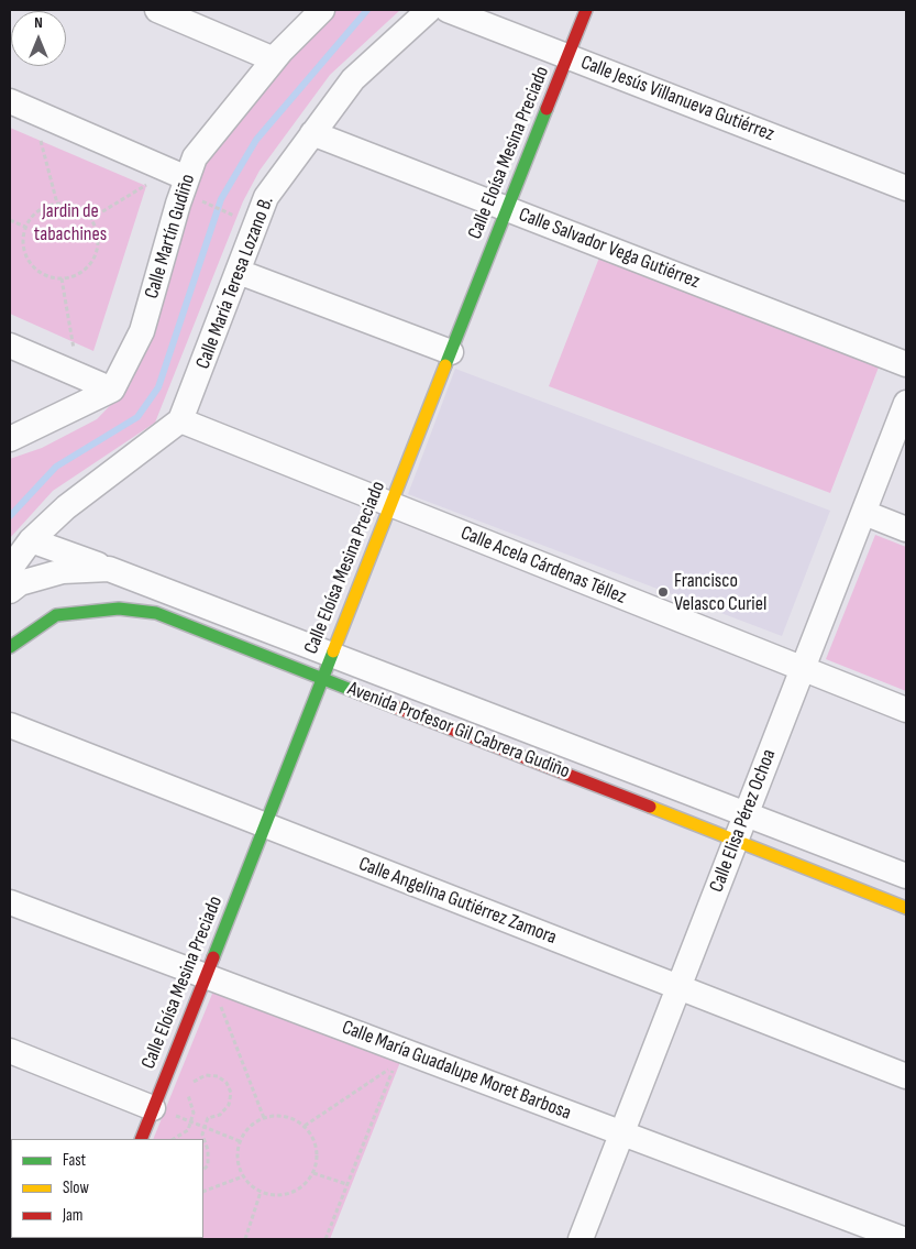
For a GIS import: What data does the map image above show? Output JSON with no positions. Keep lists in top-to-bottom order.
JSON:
{
  "streets": {
    "street": [
      "Calle Jesús Villanueva Gutiérrez",
      "Calle Eloísa Mesina Preciado",
      "Calle Martín Gudiño",
      "Calle Salvador Vega Gutiérrez",
      "Calle María Teresa Lozano B.",
      "Calle Acela Cárdenas Téllez",
      "Avenida Profesor Gil Cabrera Gudiño",
      "Calle Elisa Pérez Ochoa",
      "Calle Angelina Gutiérrez Zamora",
      "Calle María Guadalupe Moret Barbosa"
    ]
  },
  "crossings": [
    ["Calle Jesús Villanueva Gutiérrez", "Calle Eloísa Mesina Preciado"],
    ["Calle Eloísa Mesina Preciado", "Calle Salvador Vega Gutiérrez"],
    ["Calle Eloísa Mesina Preciado", "Calle Acela Cárdenas Téllez"],
    ["Calle Eloísa Mesina Preciado", "Avenida Profesor Gil Cabrera Gudiño"],
    ["Calle Eloísa Mesina Preciado", "Calle Angelina Gutiérrez Zamora"],
    ["Calle Eloísa Mesina Preciado", "Calle María Guadalupe Moret Barbosa"],
    ["Calle Salvador Vega Gutiérrez", "Calle María Teresa Lozano B."],
    ["Calle María Teresa Lozano B.", "Calle Acela Cárdenas Téllez"],
    ["Calle Acela Cárdenas Téllez", "Calle Elisa Pérez Ochoa"],
    ["Avenida Profesor Gil Cabrera Gudiño", "Calle Elisa Pérez Ochoa"],
    ["Calle Elisa Pérez Ochoa", "Calle Angelina Gutiérrez Zamora"],
    ["Calle Elisa Pérez Ochoa", "Calle María Guadalupe Moret Barbosa"]
  ],
  "parks": ["Jardin de tabachines"],
  "places": ["Francisco Velasco Curiel"],
  "legend": ["Fast", "Slow", "Jam"],
  "north": "top"
}
